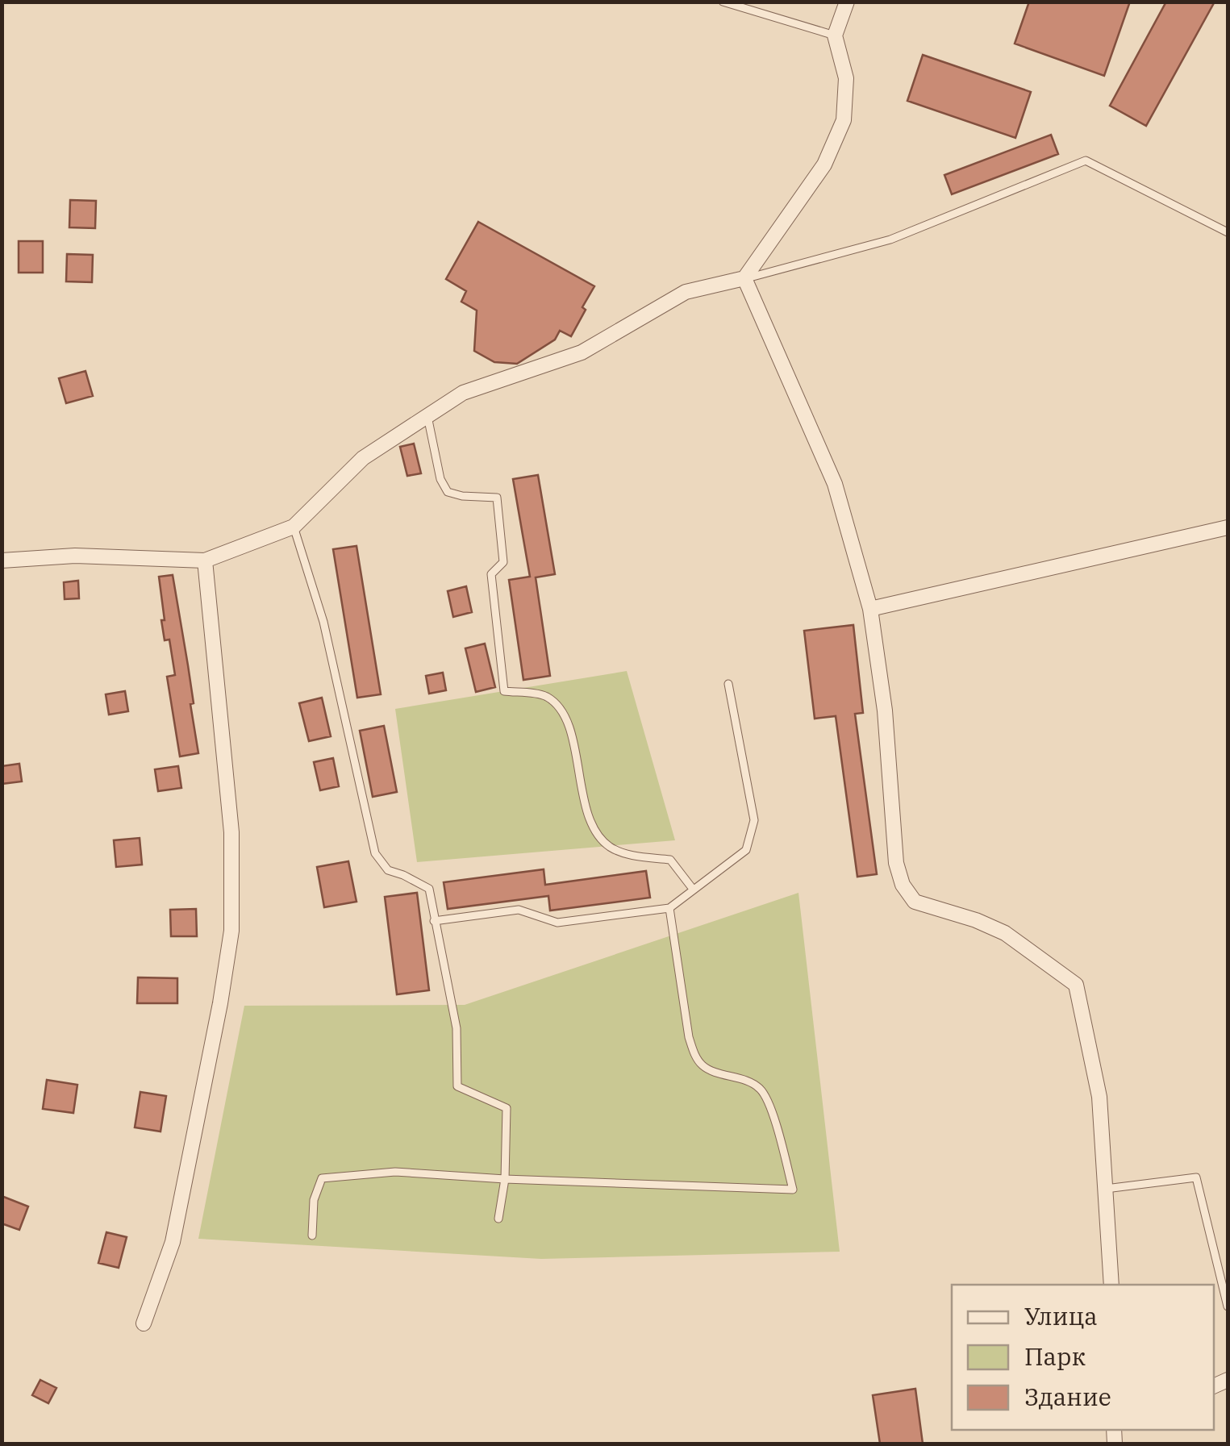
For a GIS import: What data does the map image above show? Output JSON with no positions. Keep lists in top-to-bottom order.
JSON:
{
  "legend": ["Улица", "Парк", "Здание"]
}
